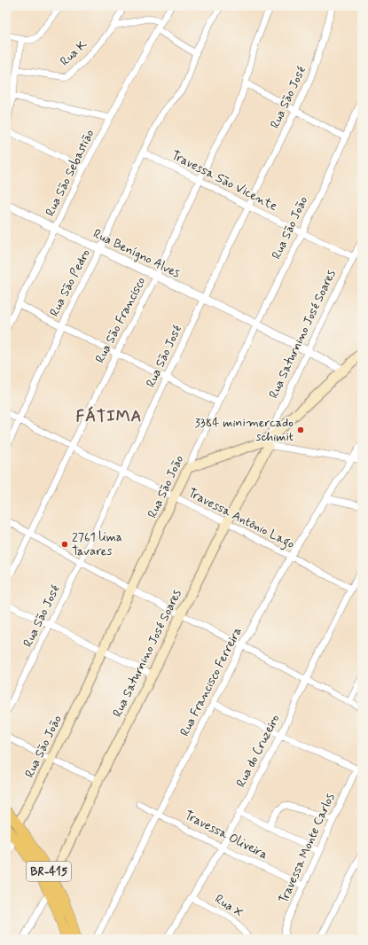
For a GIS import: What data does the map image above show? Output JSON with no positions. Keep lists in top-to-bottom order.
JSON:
{
  "streets": {
    "main road": ["Rua São João", "Rua Saturnino José Soares", "BR-415"],
    "street": [
      "Rua K",
      "Rua São José",
      "Rua São Sebastião",
      "Travessa São Vicente",
      "Rua Benígno Alves",
      "Rua São Pedro",
      "Rua São Francisco",
      "Travessa Antônio Lago",
      "Rua Francisco Ferreira",
      "Rua do Cruzeiro",
      "Travessa Oliveira",
      "Travessa Monte Carlos",
      "Rua X"
    ]
  },
  "crossings": [
    ["Rua São José", "Travessa São Vicente"],
    ["Rua São José", "Rua Benígno Alves"],
    ["Rua São José", "Travessa Antônio Lago"],
    ["Rua São Sebastião", "Rua Benígno Alves"],
    ["Travessa São Vicente", "Rua São João"],
    ["Travessa São Vicente", "Rua São Pedro"],
    ["Travessa São Vicente", "Rua São Francisco"],
    ["Travessa São Vicente", "Rua Saturnino José Soares"],
    ["Rua São João", "Rua Benígno Alves"],
    ["Rua São João", "Travessa Antônio Lago"],
    ["Rua São João", "BR-415"],
    ["Rua Benígno Alves", "Rua São Pedro"],
    ["Rua Benígno Alves", "Rua São Francisco"],
    ["Rua Benígno Alves", "Rua Saturnino José Soares"],
    ["Rua São Pedro", "Travessa Antônio Lago"],
    ["Rua São Francisco", "Travessa Antônio Lago"],
    ["Rua Saturnino José Soares", "Travessa Antônio Lago"],
    ["Rua Saturnino José Soares", "BR-415"],
    ["Travessa Antônio Lago", "Rua Francisco Ferreira"],
    ["Travessa Antônio Lago", "Rua do Cruzeiro"],
    ["Rua Francisco Ferreira", "Travessa Oliveira"],
    ["Rua do Cruzeiro", "Travessa Oliveira"],
    ["Rua do Cruzeiro", "Rua X"],
    ["Travessa Oliveira", "Travessa Monte Carlos"]
  ],
  "districts": ["FÁTIMA"],
  "places": ["3384 minimercado schimit", "2761 lima Tavares"]
}
